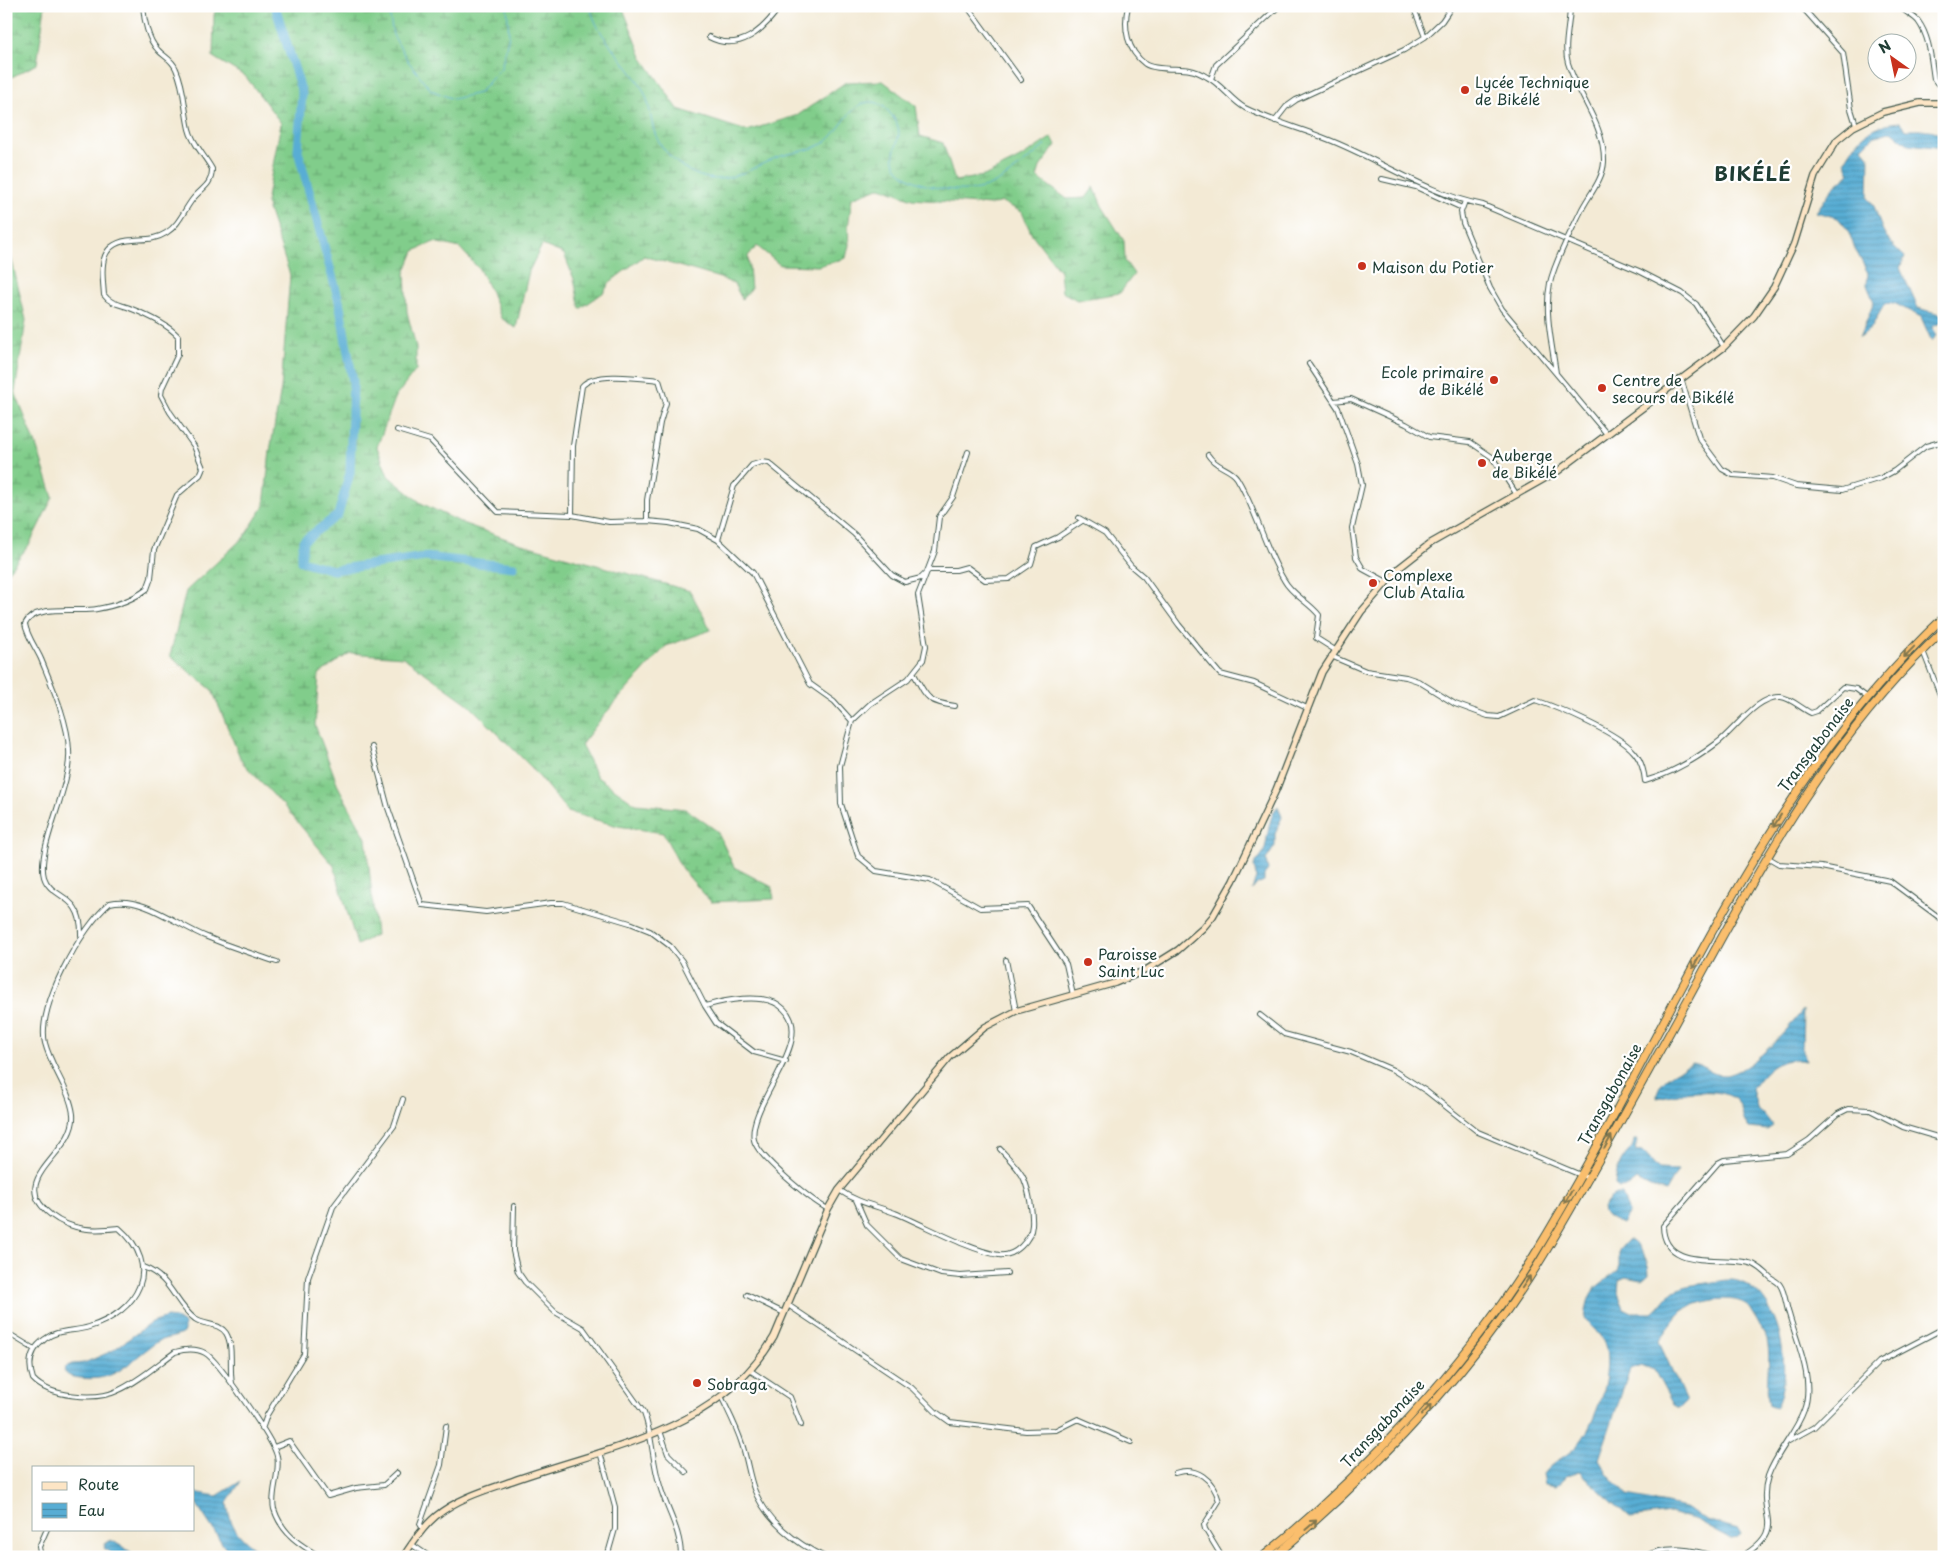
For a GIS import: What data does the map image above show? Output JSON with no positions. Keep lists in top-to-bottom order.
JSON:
{
  "streets": {
    "highway": ["Transgabonaise"]
  },
  "districts": ["BIKÉLÉ"],
  "places": [
    "Lycée Technique de Bikélé",
    "Maison du Potier",
    "Ecole primaire de Bikélé",
    "Centre de secours de Bikélé",
    "Auberge de Bikélé",
    "Complexe Club Atalia",
    "Paroisse Saint Luc",
    "Sobraga"
  ],
  "legend": ["Route", "Eau"],
  "north": "top left"
}
